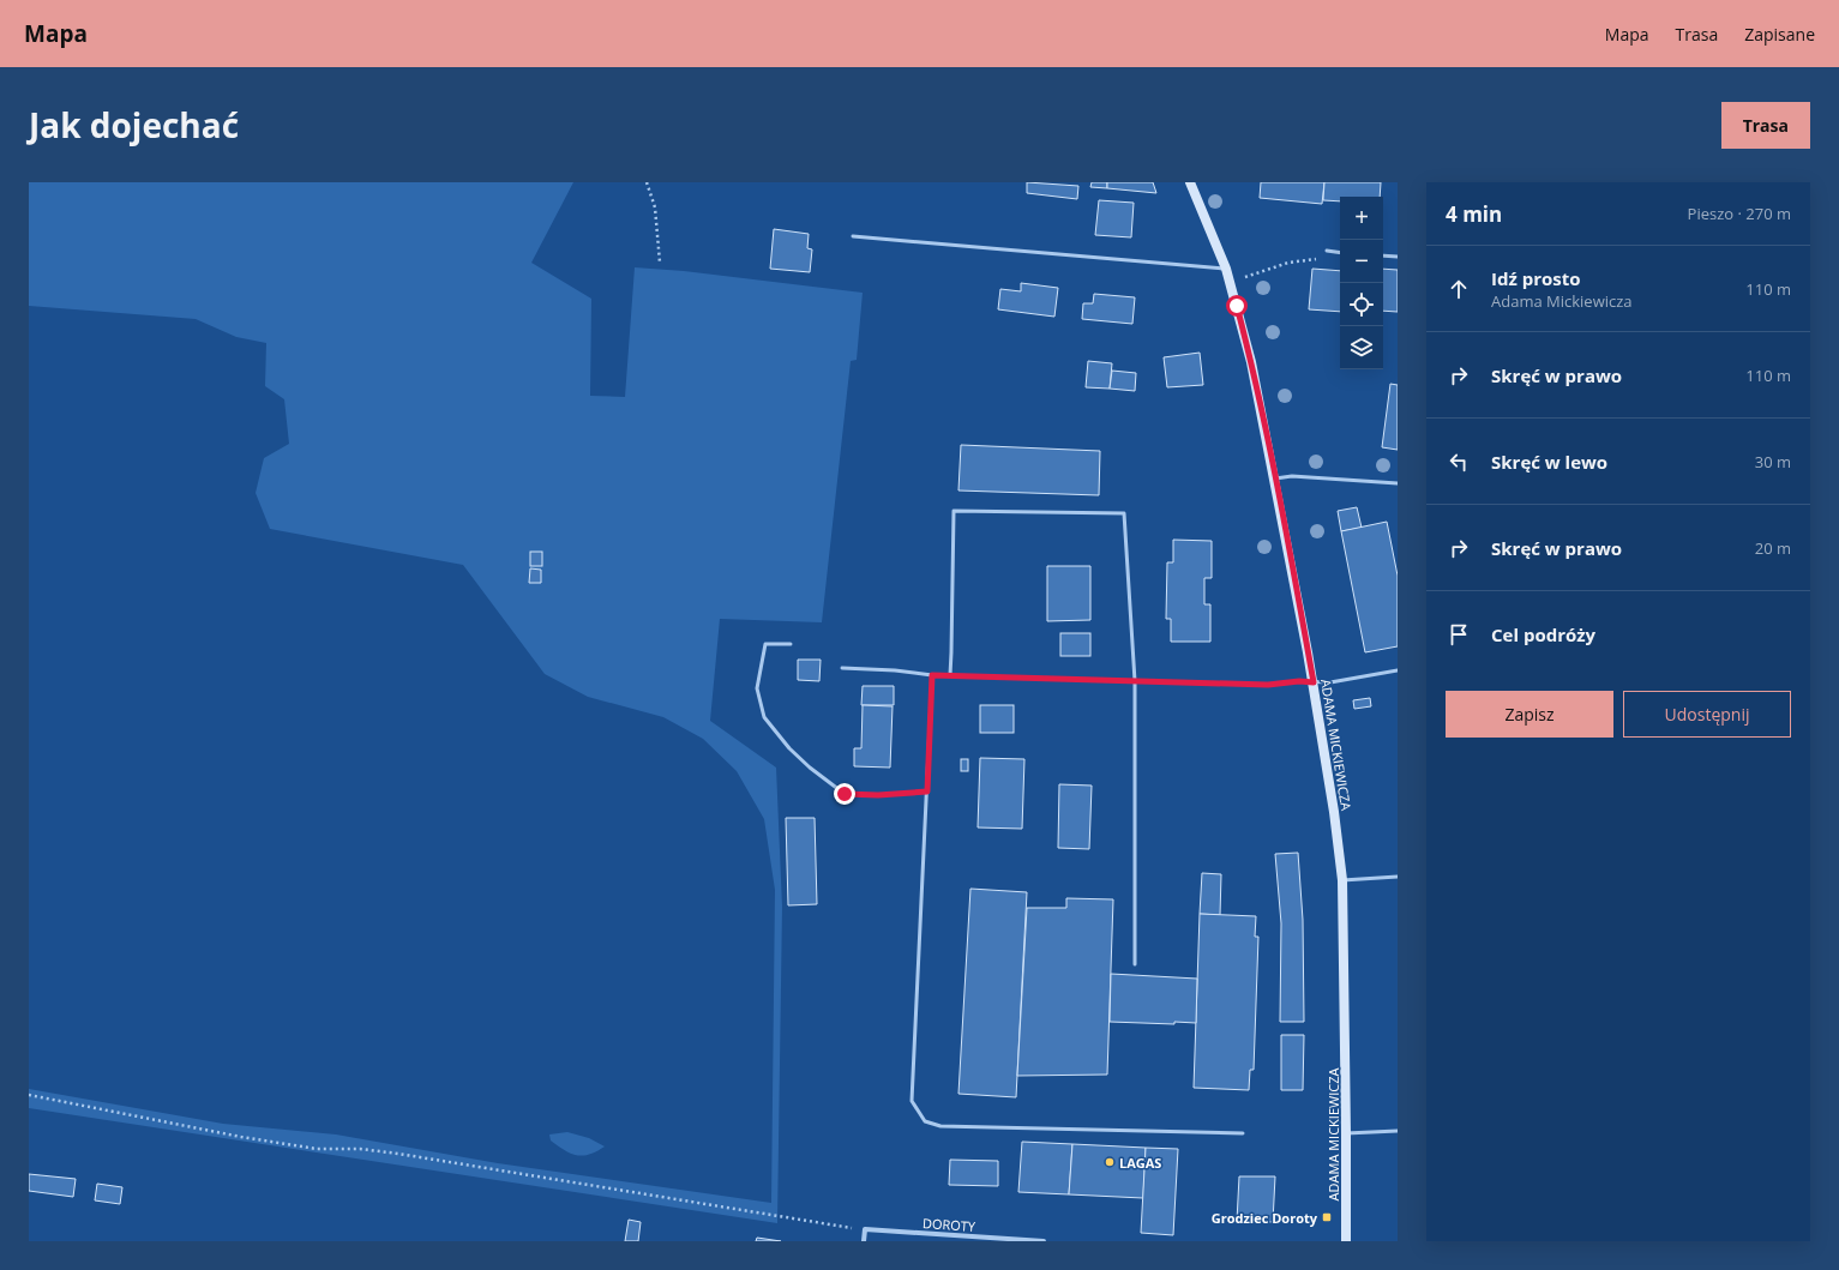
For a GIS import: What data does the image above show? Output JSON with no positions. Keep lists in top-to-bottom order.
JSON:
{
  "streets": {
    "street": ["ADAMA MICKIEWICZA", "DOROTY"]
  },
  "places": {
    "other": ["LAGAS"],
    "transit": ["Grodziec Doroty"]
  },
  "page": {
    "header": "Mapa",
    "nav": ["Mapa", "Trasa", "Zapisane"],
    "title": "Jak dojechać",
    "buttons": [
      "Trasa",
      ["Zapisz", "Udostępnij"]
    ],
    "heading": ["4 min", "Pieszo · 270 m"],
    "map_buttons": ["+", "−"],
    "list": [
      ["Idź prosto", "Adama Mickiewicza", "110 m"],
      ["Skręć w prawo", "110 m"],
      ["Skręć w lewo", "30 m"],
      ["Skręć w prawo", "20 m"],
      "Cel podróży"
    ]
  }
}
